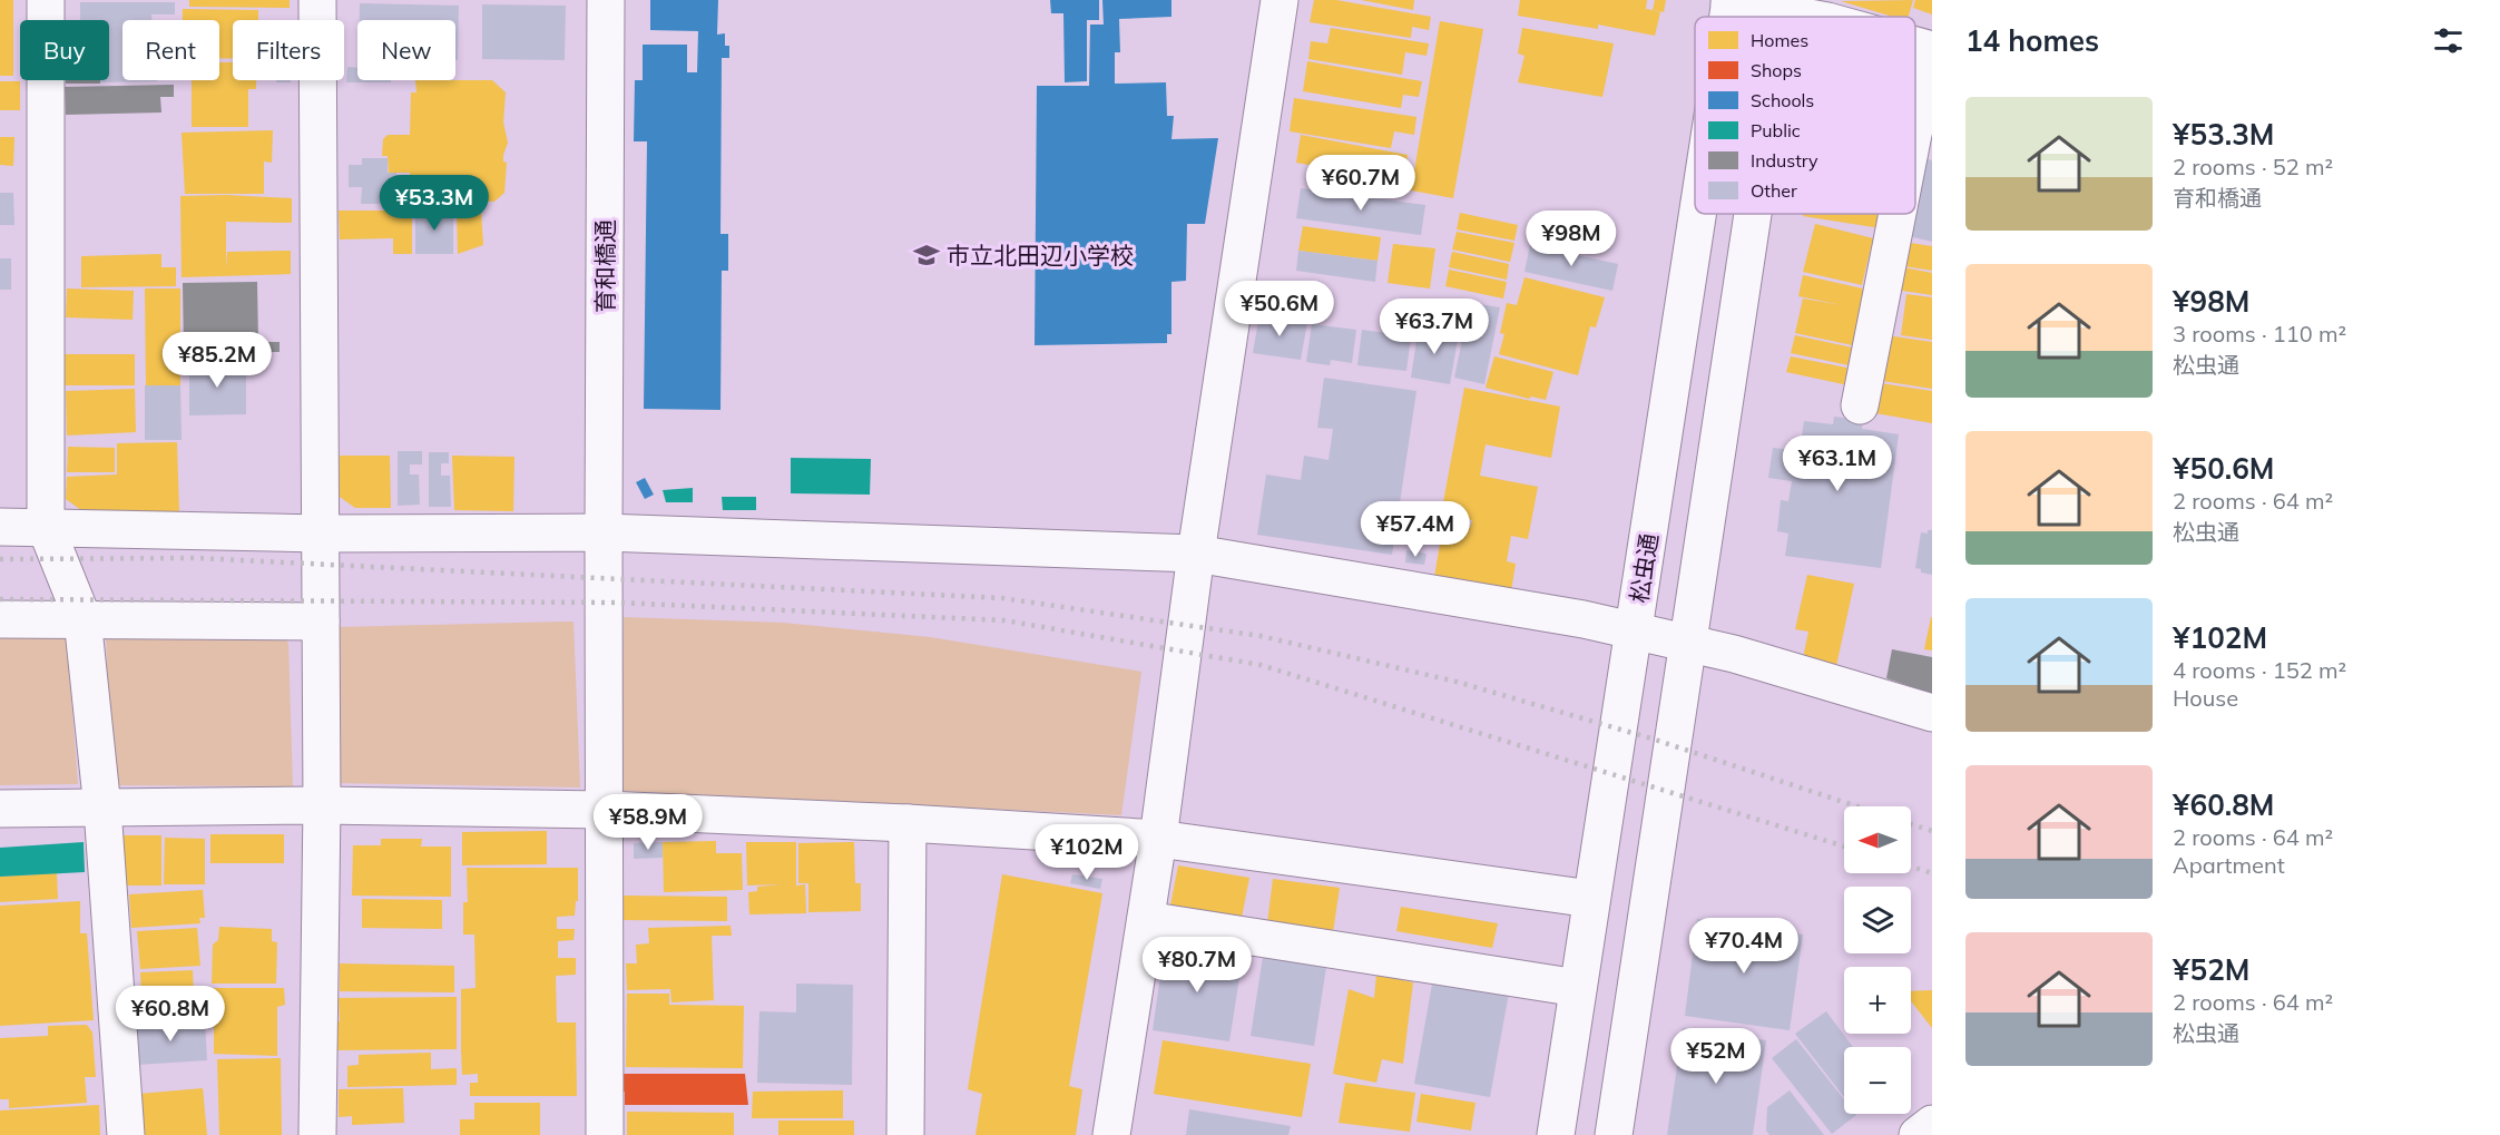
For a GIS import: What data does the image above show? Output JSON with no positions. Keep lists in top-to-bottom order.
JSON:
{
  "streets": {
    "street": ["育和橋通", "松虫通"]
  },
  "places": {
    "school or university": ["市立北田辺小学校"]
  },
  "legend": [
    "Homes",
    "Shops",
    "Schools",
    "Public",
    "Industry",
    "Other"
  ],
  "north": "left",
  "page": {
    "heading": "14 homes",
    "chip": [
      "Buy",
      "Rent",
      "Filters",
      "New"
    ],
    "list": [
      {
        "name": "¥53.3M",
        "note": "2 rooms · 52 m² · 育和橋通"
      },
      {
        "name": "¥98M",
        "note": "3 rooms · 110 m² · 松虫通"
      },
      {
        "name": "¥50.6M",
        "note": "2 rooms · 64 m² · 松虫通"
      },
      {
        "name": "¥102M",
        "note": "4 rooms · 152 m² · House"
      },
      {
        "name": "¥60.8M",
        "note": "2 rooms · 64 m² · Apartment"
      },
      {
        "name": "¥52M",
        "note": "2 rooms · 64 m² · 松虫通"
      }
    ],
    "price": [
      "¥60.7M",
      "¥53.3M",
      "¥98M",
      "¥50.6M",
      "¥63.7M",
      "¥85.2M",
      "¥63.1M",
      "¥57.4M",
      "¥58.9M",
      "¥102M",
      "¥70.4M",
      "¥80.7M",
      "¥60.8M",
      "¥52M"
    ],
    "map_buttons": ["+", "−"]
  }
}
